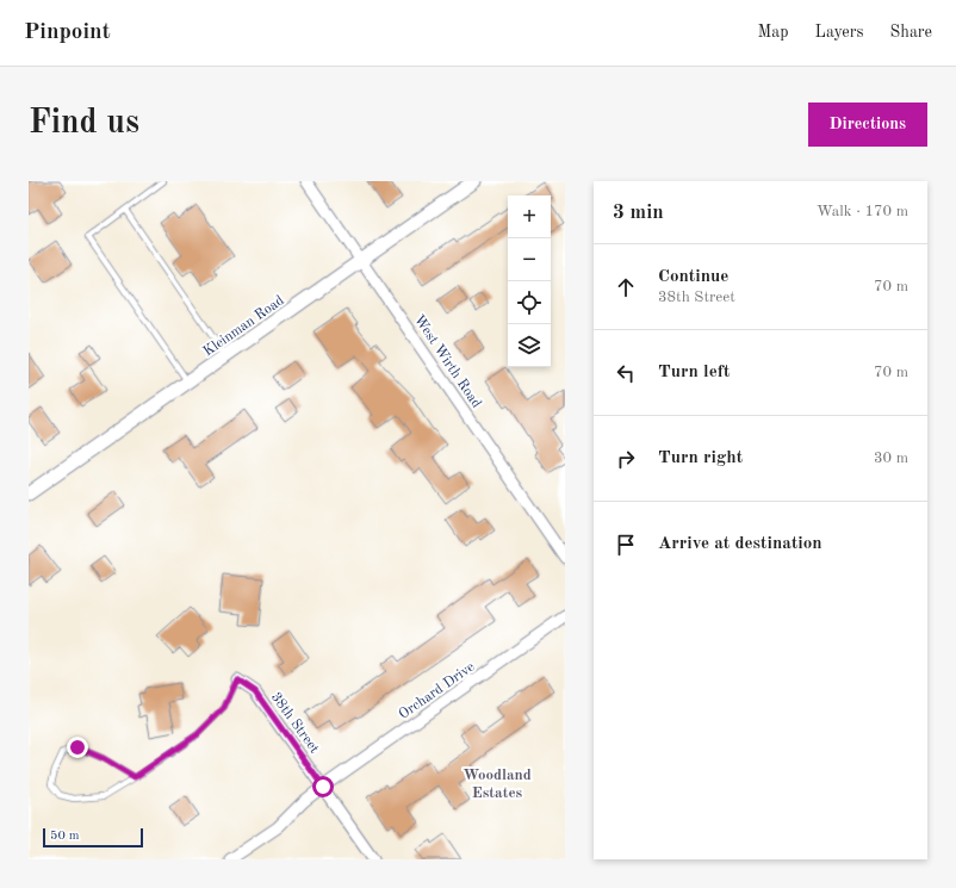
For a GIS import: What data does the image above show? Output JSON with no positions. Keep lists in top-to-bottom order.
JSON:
{
  "streets": {
    "street": [
      "Kleinman Road",
      "West Wirth Road",
      "Orchard Drive",
      "38th Street"
    ]
  },
  "crossings": [
    ["Kleinman Road", "West Wirth Road"],
    ["Orchard Drive", "38th Street"]
  ],
  "districts": ["Woodland Estates"],
  "scale_bar": "50 m",
  "page": {
    "header": "Pinpoint",
    "nav": ["Map", "Layers", "Share"],
    "buttons": "Directions",
    "title": "Find us",
    "heading": ["3 min", "Walk · 170 m"],
    "map_buttons": ["+", "−"],
    "list": [
      ["Continue", "38th Street", "70 m"],
      ["Turn left", "70 m"],
      ["Turn right", "30 m"],
      "Arrive at destination"
    ],
    "scale": "50 m"
  }
}
